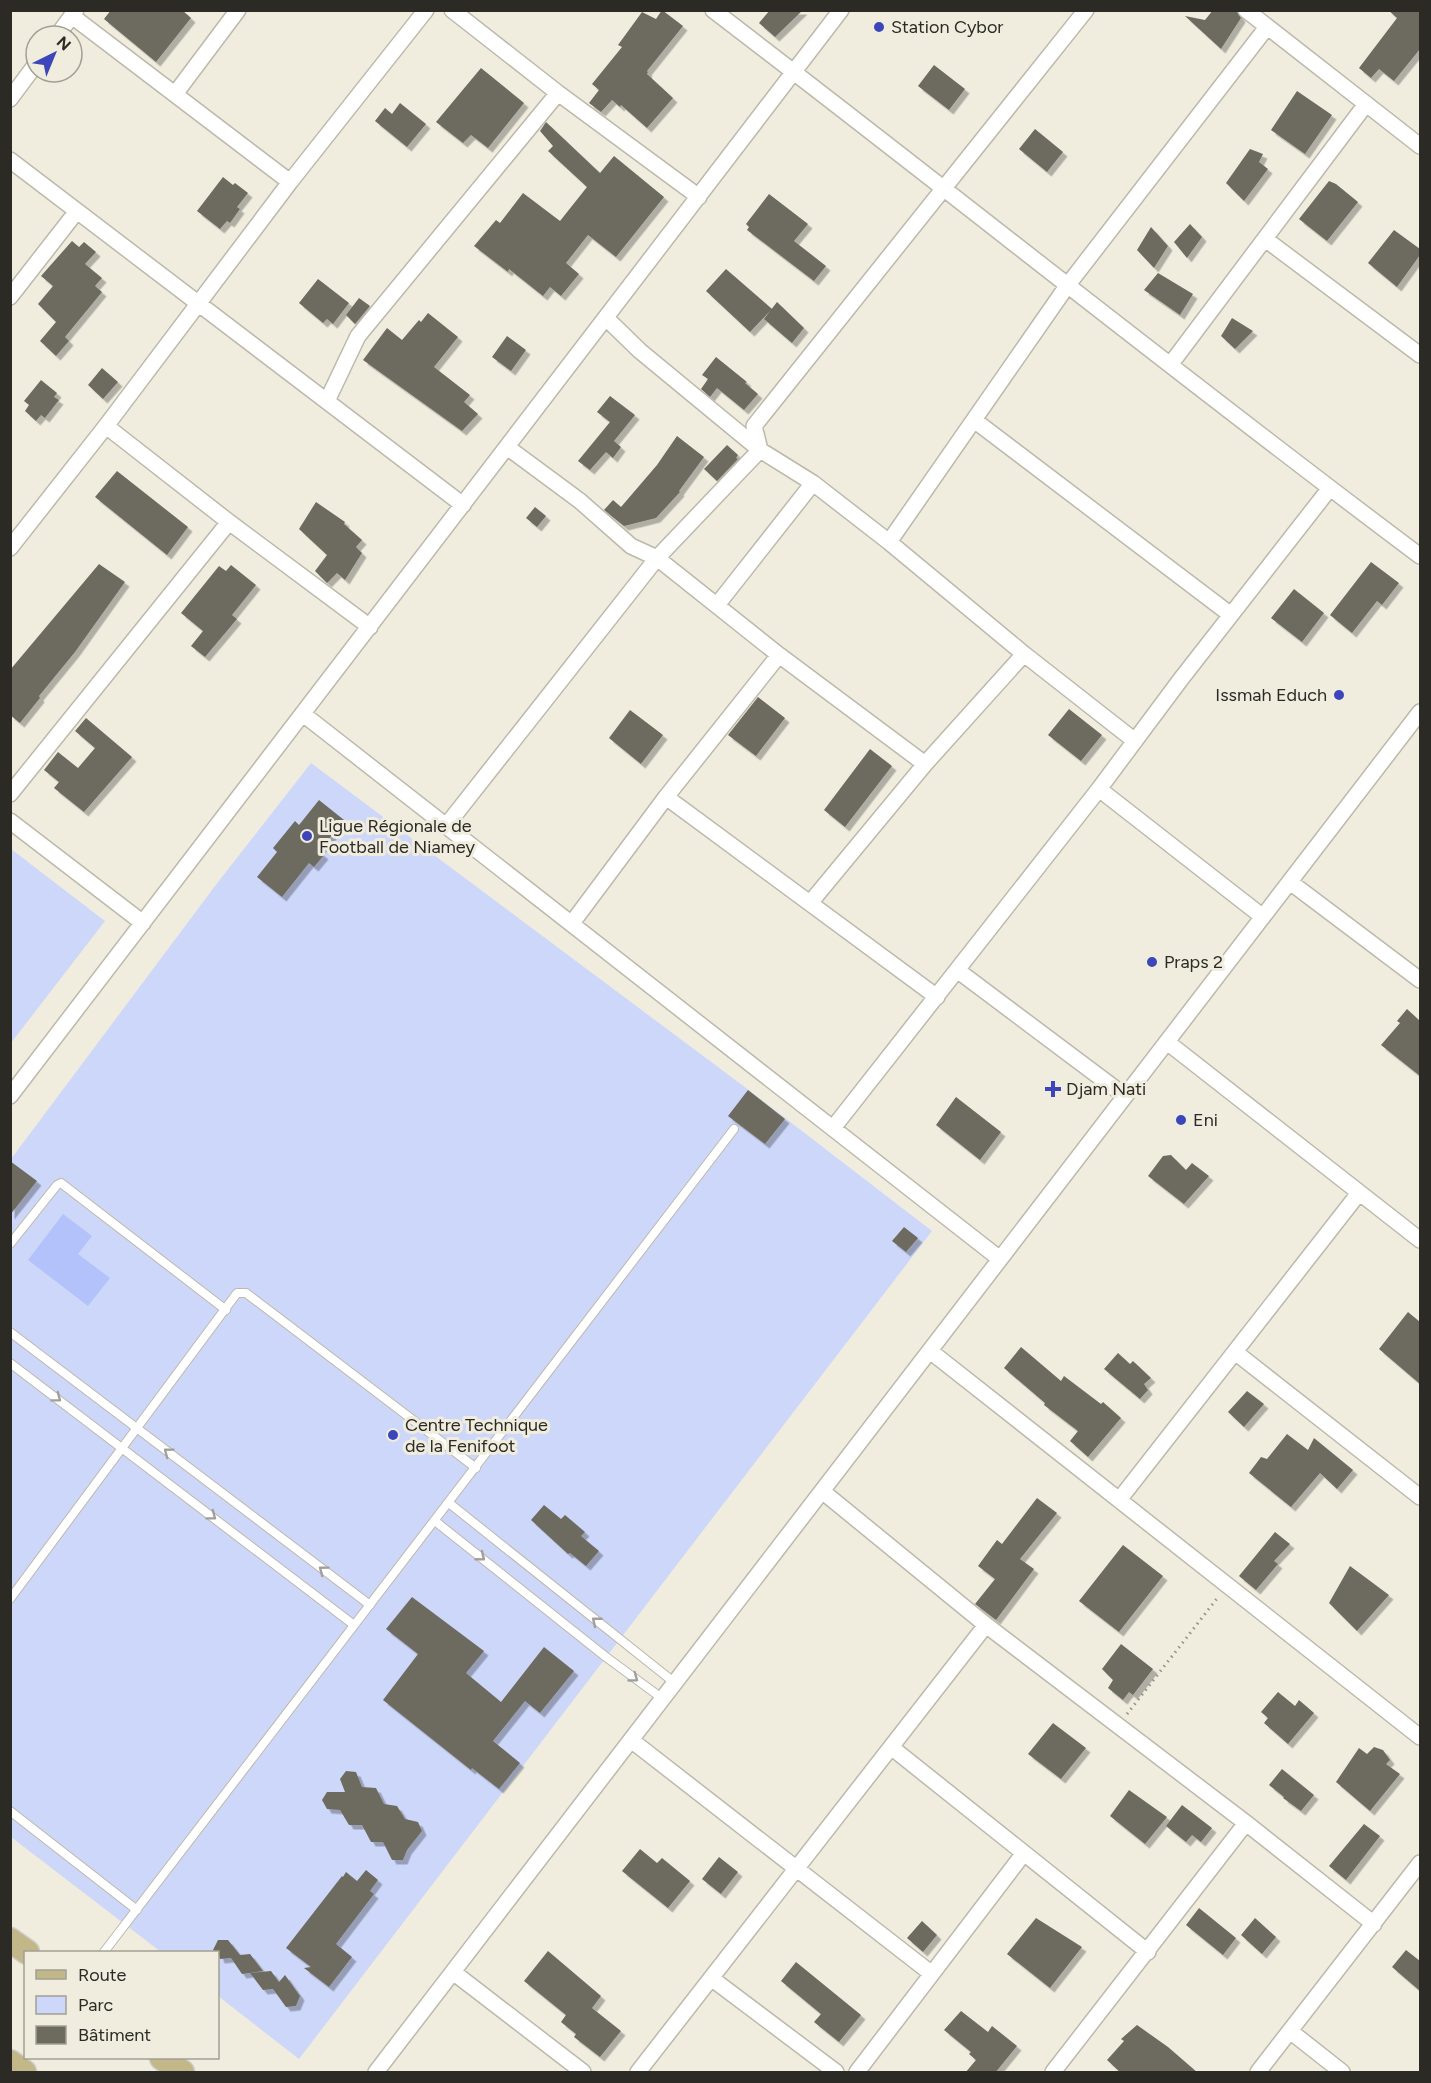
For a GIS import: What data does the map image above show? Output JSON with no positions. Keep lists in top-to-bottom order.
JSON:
{
  "places": {
    "other": [
      "Station Cybor",
      "Issmah Educh",
      "Ligue Régionale de Football de Niamey",
      "Praps 2",
      "Eni",
      "Centre Technique de la Fenifoot"
    ],
    "health": ["Djam Nati"]
  },
  "legend": ["Route", "Parc", "Bâtiment"],
  "north": "top right"
}
